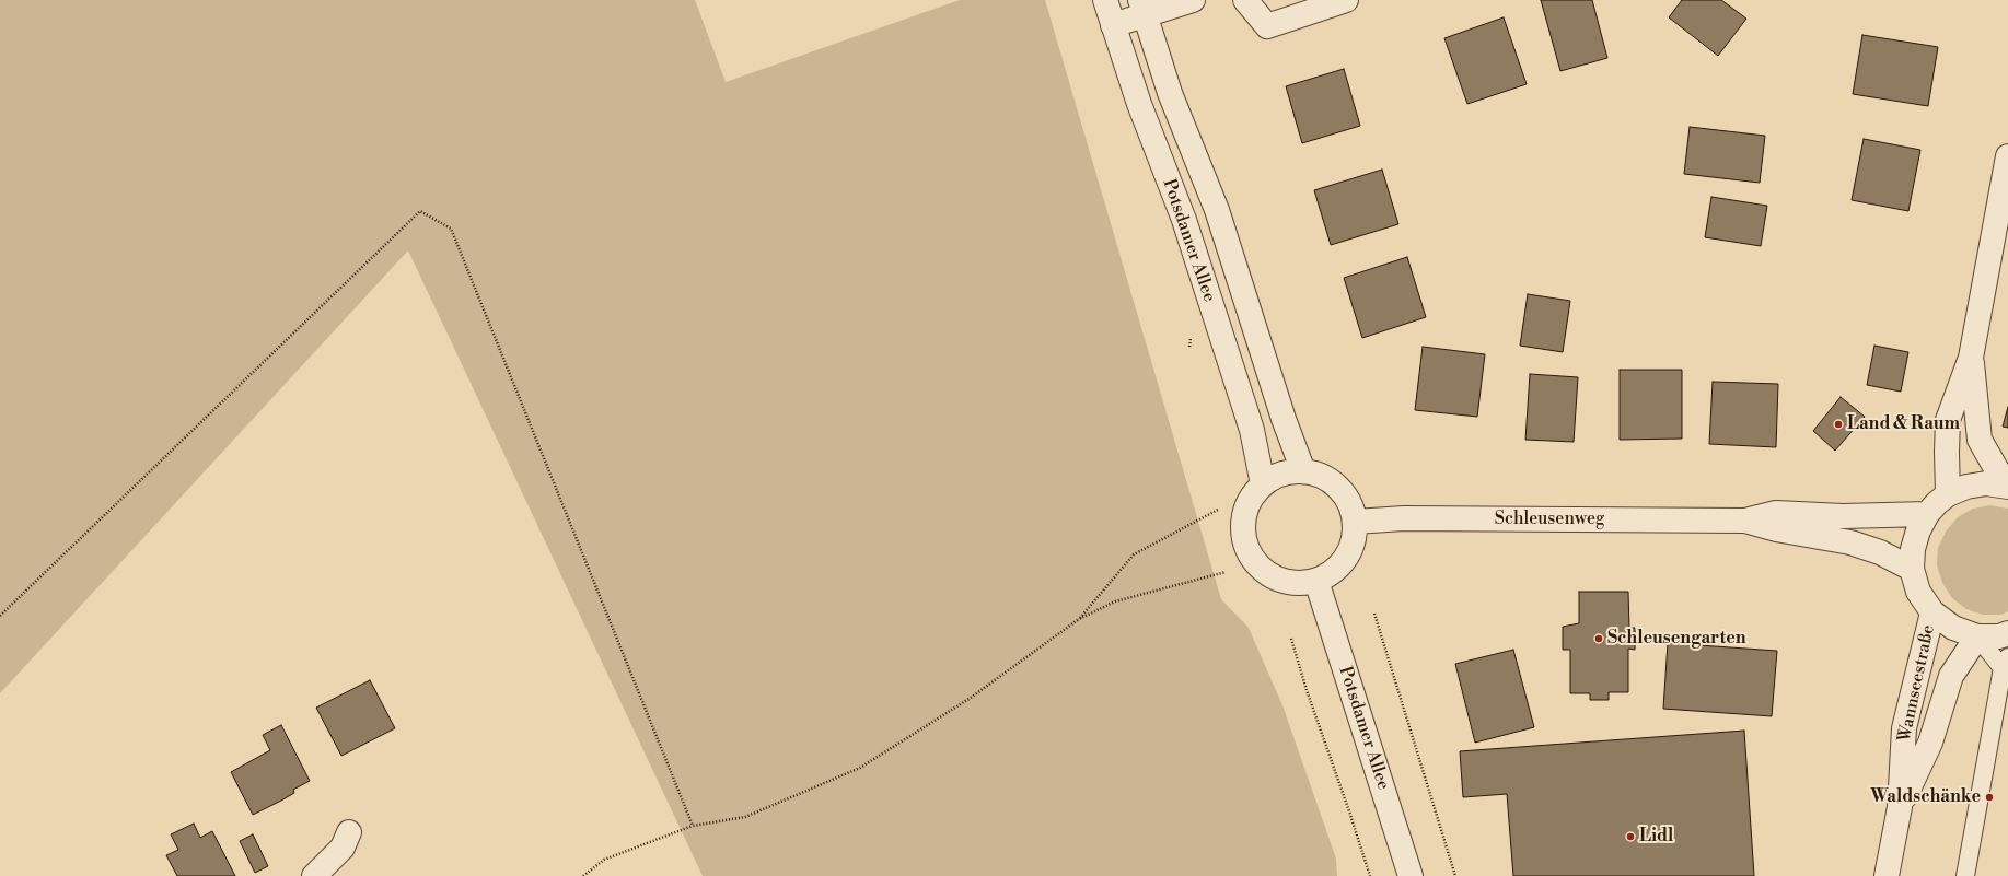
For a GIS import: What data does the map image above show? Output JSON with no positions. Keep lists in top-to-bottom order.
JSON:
{
  "streets": {
    "street": ["Potsdamer Allee", "Schleusenweg", "Wannseestraße"]
  },
  "crossings": [
    ["Potsdamer Allee", "Schleusenweg"]
  ],
  "places": [
    "Land & Raum",
    "Schleusengarten",
    "Waldschänke",
    "Lidl"
  ]
}
